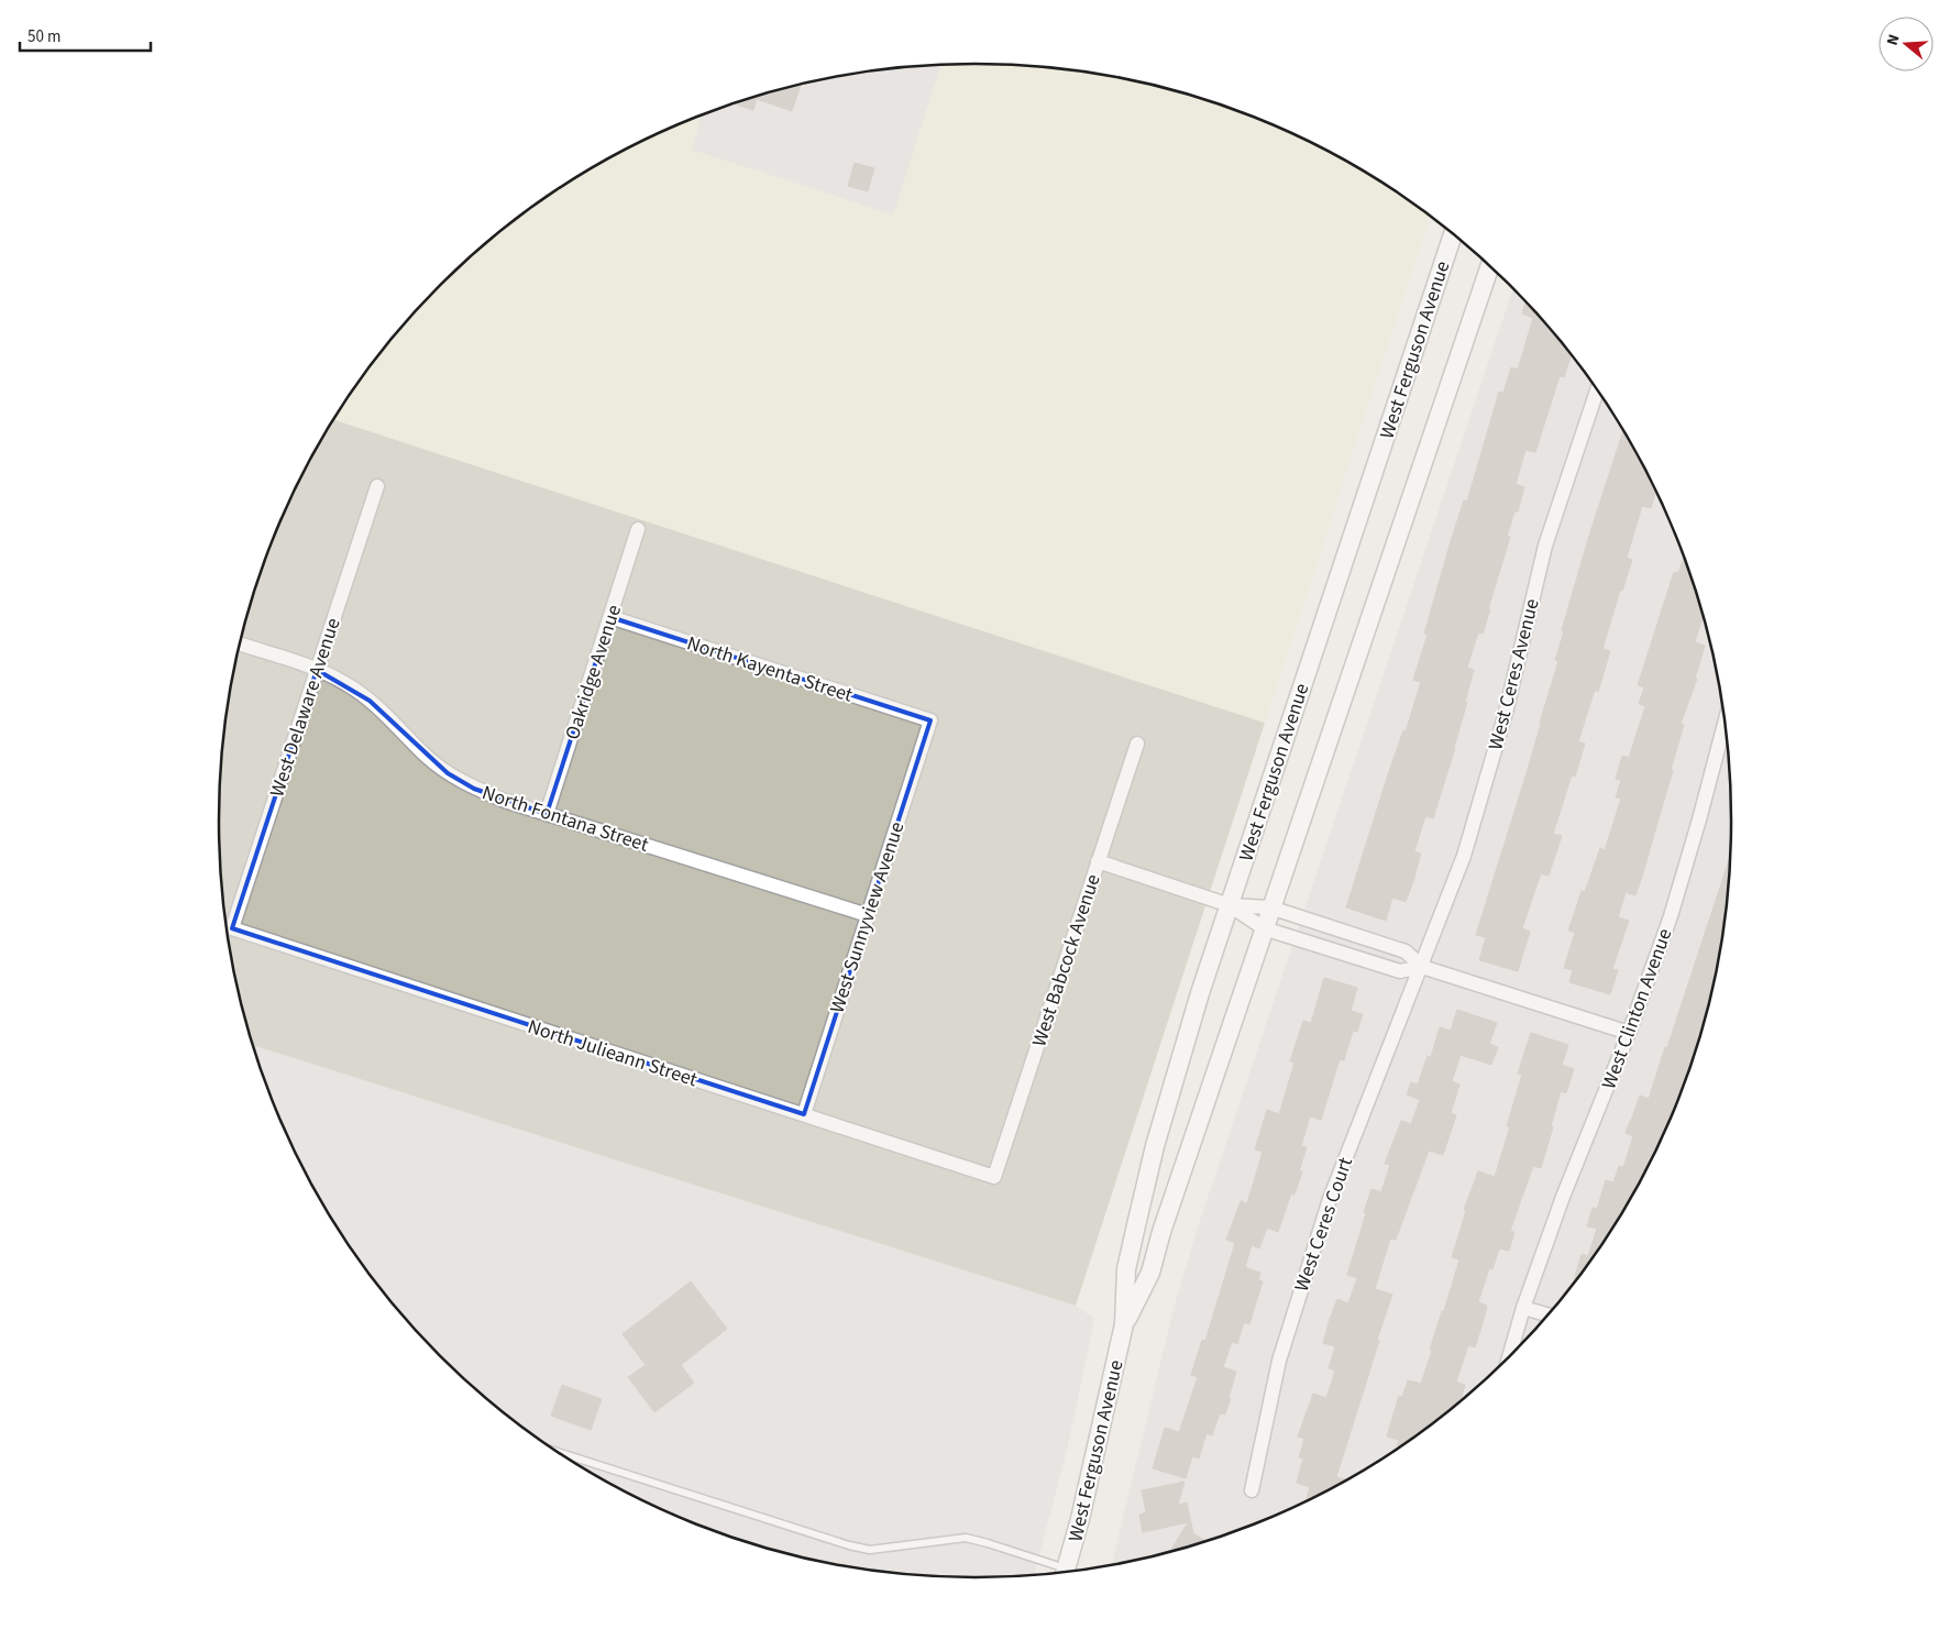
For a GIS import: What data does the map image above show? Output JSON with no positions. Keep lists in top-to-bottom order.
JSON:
{
  "streets": {
    "street": [
      "West Ferguson Avenue",
      "North Kayenta Street",
      "Oakridge Avenue",
      "West Ceres Avenue",
      "West Delaware Avenue",
      "North Fontana Street",
      "West Sunnyview Avenue",
      "West Babcock Avenue",
      "West Clinton Avenue",
      "North Julieann Street",
      "West Ceres Court"
    ]
  },
  "crossings": [
    ["North Kayenta Street", "Oakridge Avenue"],
    ["North Kayenta Street", "West Sunnyview Avenue"],
    ["Oakridge Avenue", "North Fontana Street"],
    ["West Ceres Avenue", "West Ceres Court"],
    ["West Delaware Avenue", "North Fontana Street"],
    ["West Delaware Avenue", "North Julieann Street"],
    ["North Fontana Street", "West Sunnyview Avenue"],
    ["West Sunnyview Avenue", "North Julieann Street"],
    ["West Babcock Avenue", "North Julieann Street"]
  ],
  "scale_bar": "50 m",
  "north": "left"
}
